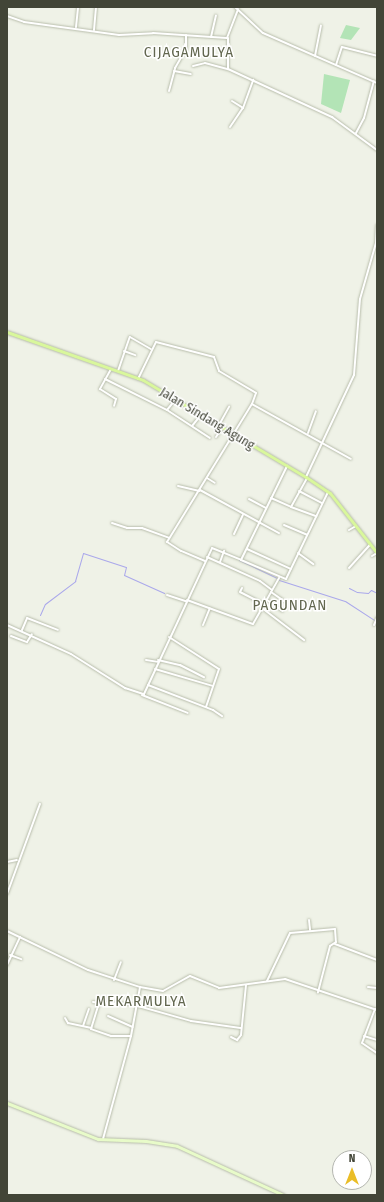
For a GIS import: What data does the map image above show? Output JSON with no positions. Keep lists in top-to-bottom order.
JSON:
{
  "streets": {
    "main road": ["Jalan Sindang Agung"]
  },
  "districts": ["CIJAGAMULYA", "PAGUNDAN", "MEKARMULYA"],
  "north": "top"
}
